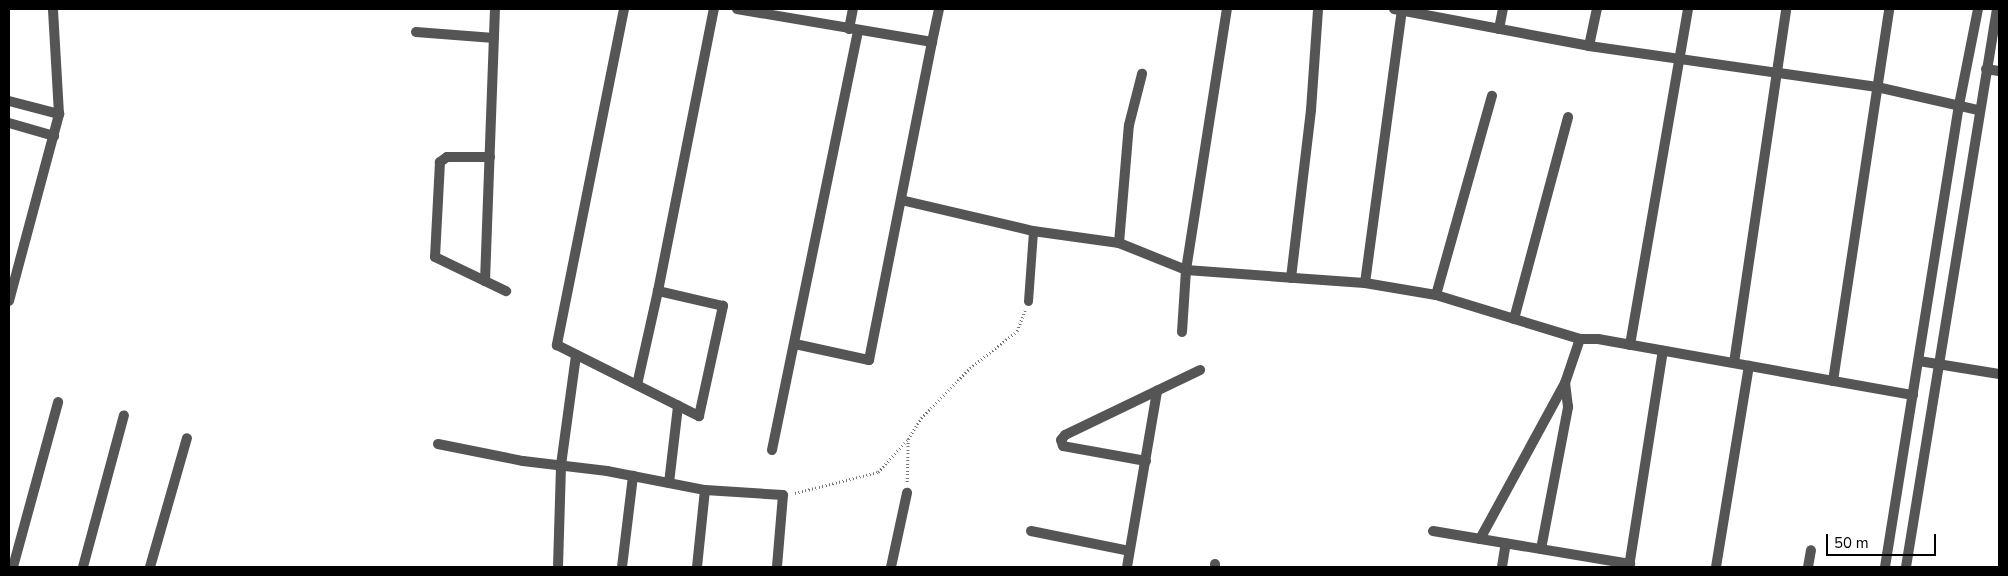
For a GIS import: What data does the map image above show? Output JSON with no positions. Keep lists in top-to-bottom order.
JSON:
{
  "scale_bar": "50 m"
}
